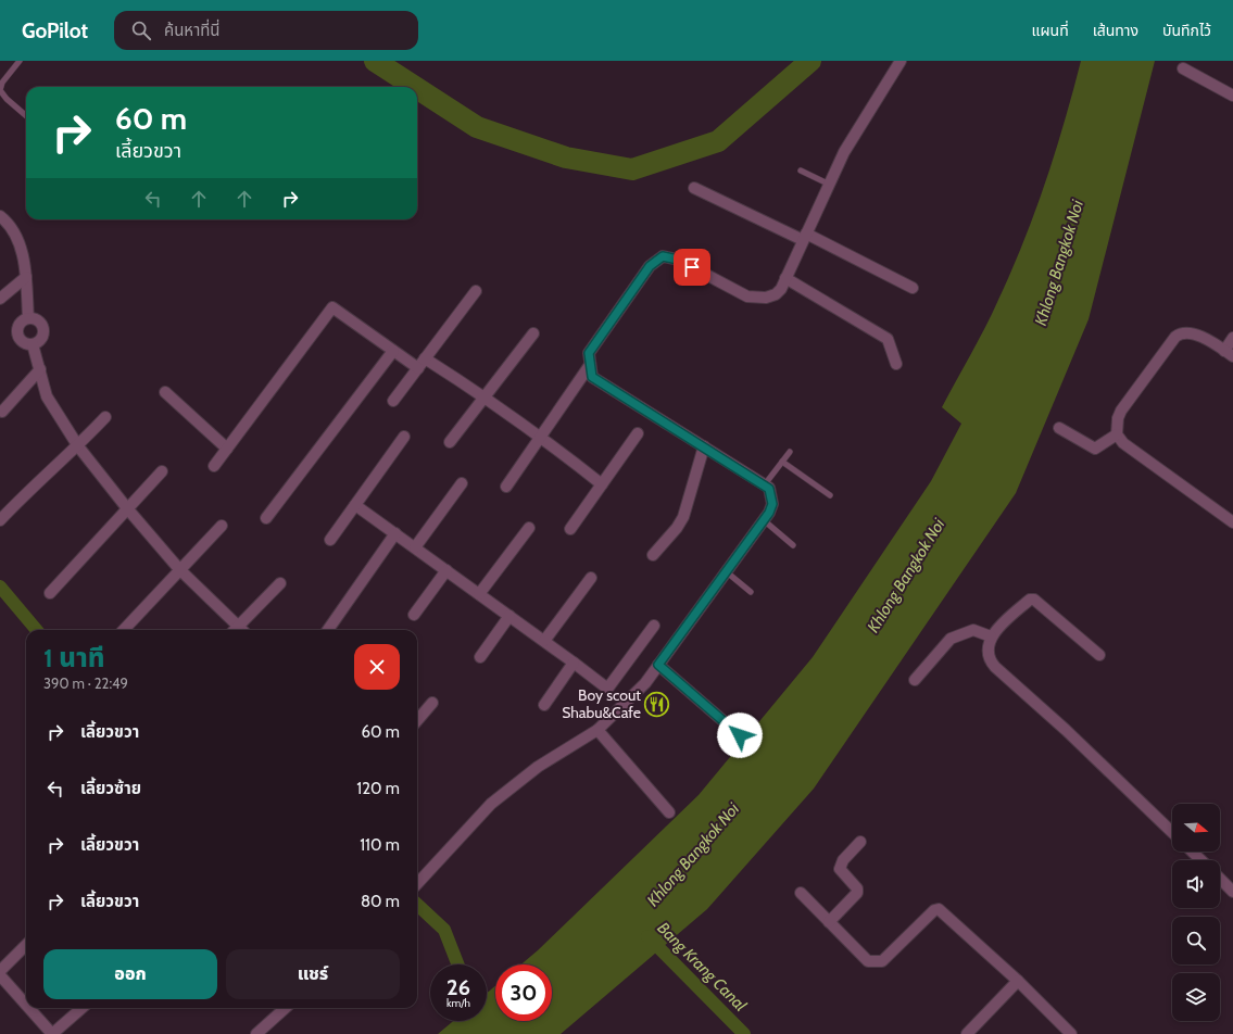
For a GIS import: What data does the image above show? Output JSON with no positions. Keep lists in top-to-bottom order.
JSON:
{
  "water": ["Khlong Bangkok Noi", "Bang Krang Canal"],
  "places": {
    "restaurant": ["Boy scout Shabu&Cafe"]
  },
  "north": "right",
  "page": {
    "header": "GoPilot",
    "search": "ค้นหาที่นี่",
    "nav": ["แผนที่", "เส้นทาง", "บันทึกไว้"],
    "turn": ["60 m", "เลี้ยวขวา"],
    "heading": ["1 นาที", "390 m · 22:49"],
    "list": [
      {
        "name": "เลี้ยวขวา",
        "value": "60 m"
      },
      {
        "name": "เลี้ยวซ้าย",
        "value": "120 m"
      },
      {
        "name": "เลี้ยวขวา",
        "value": "110 m"
      },
      {
        "name": "เลี้ยวขวา",
        "value": "80 m"
      }
    ],
    "buttons": ["ออก", "แชร์"],
    "speed": "26 km/h",
    "limit": "30"
  }
}
